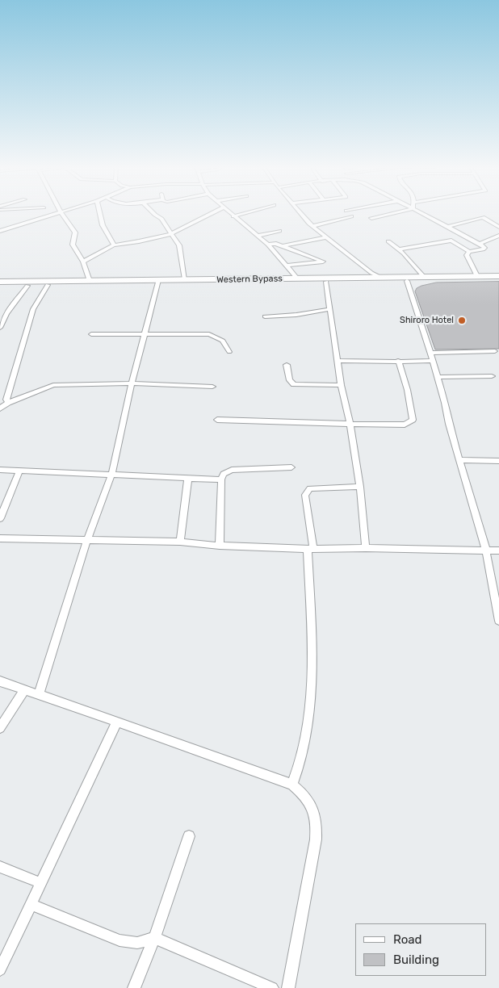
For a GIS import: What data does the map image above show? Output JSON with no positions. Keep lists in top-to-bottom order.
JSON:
{
  "streets": {
    "main road": ["Western Bypass"]
  },
  "places": ["Shiroro Hotel"],
  "legend": ["Road", "Building"]
}
